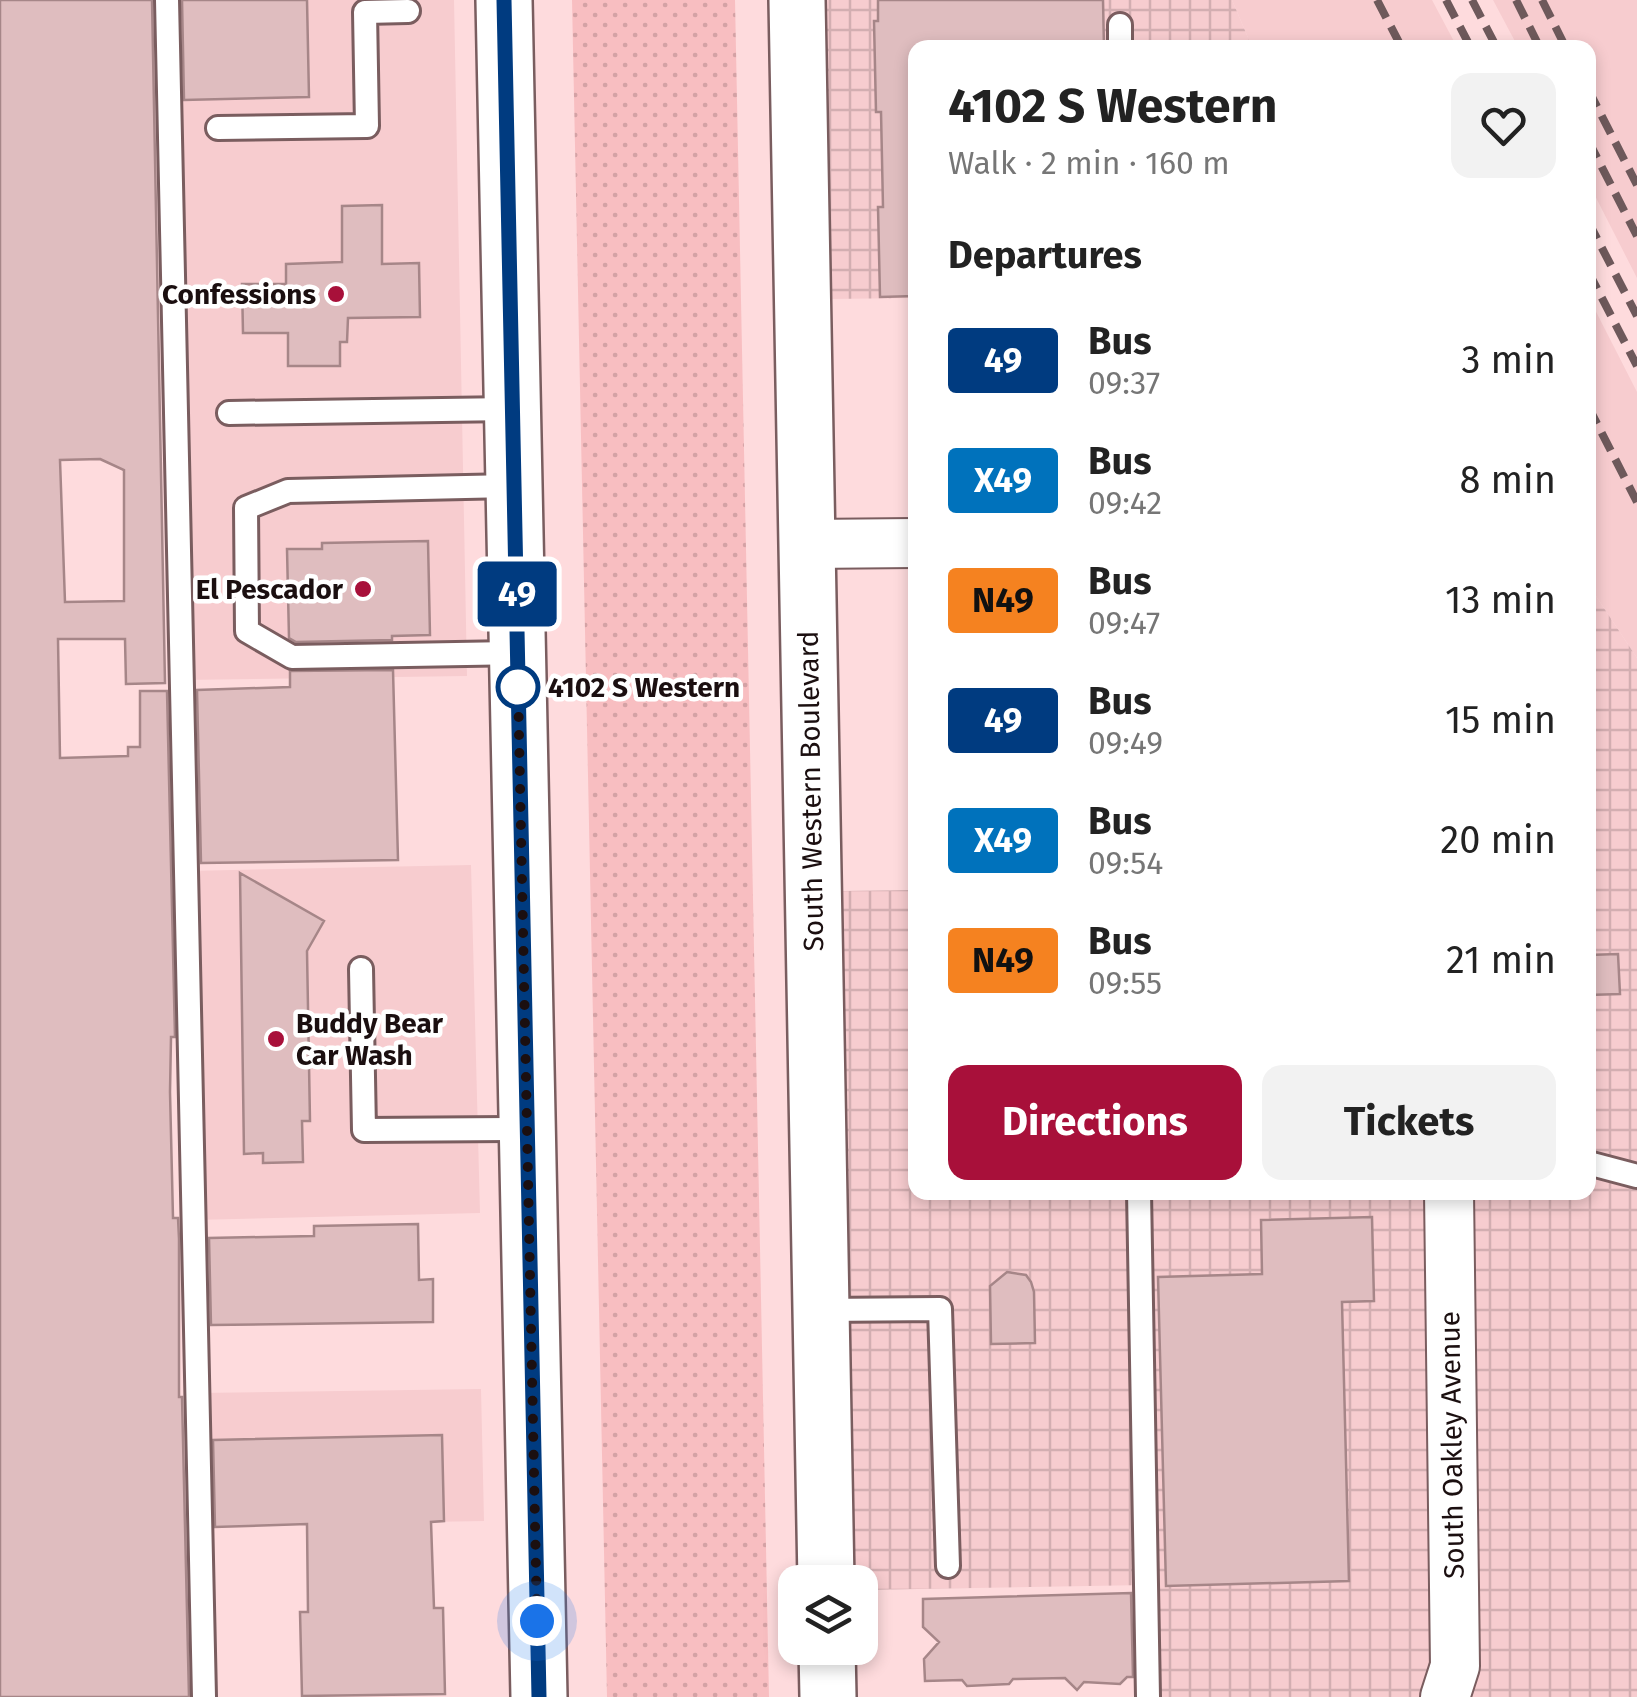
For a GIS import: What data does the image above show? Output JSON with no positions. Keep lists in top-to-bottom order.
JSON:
{
  "streets": {
    "main road": ["South Western Boulevard"],
    "street": ["South Oakley Avenue"]
  },
  "places": [
    "Confessions",
    "El Pescador",
    "4102 S Western",
    "Buddy Bear Car Wash"
  ],
  "lines": ["bus line 49"],
  "page": {
    "on_map": "49",
    "heading": [
      ["4102 S Western", "Walk · 2 min · 160 m"],
      "Departures"
    ],
    "list": [
      {
        "mark": "49",
        "name": "Bus",
        "note": "09:37",
        "value": "3 min"
      },
      {
        "mark": "X49",
        "name": "Bus",
        "note": "09:42",
        "value": "8 min"
      },
      {
        "mark": "N49",
        "name": "Bus",
        "note": "09:47",
        "value": "13 min"
      },
      {
        "mark": "49",
        "name": "Bus",
        "note": "09:49",
        "value": "15 min"
      },
      {
        "mark": "X49",
        "name": "Bus",
        "note": "09:54",
        "value": "20 min"
      },
      {
        "mark": "N49",
        "name": "Bus",
        "note": "09:55",
        "value": "21 min"
      }
    ],
    "buttons": ["Directions", "Tickets"]
  }
}
